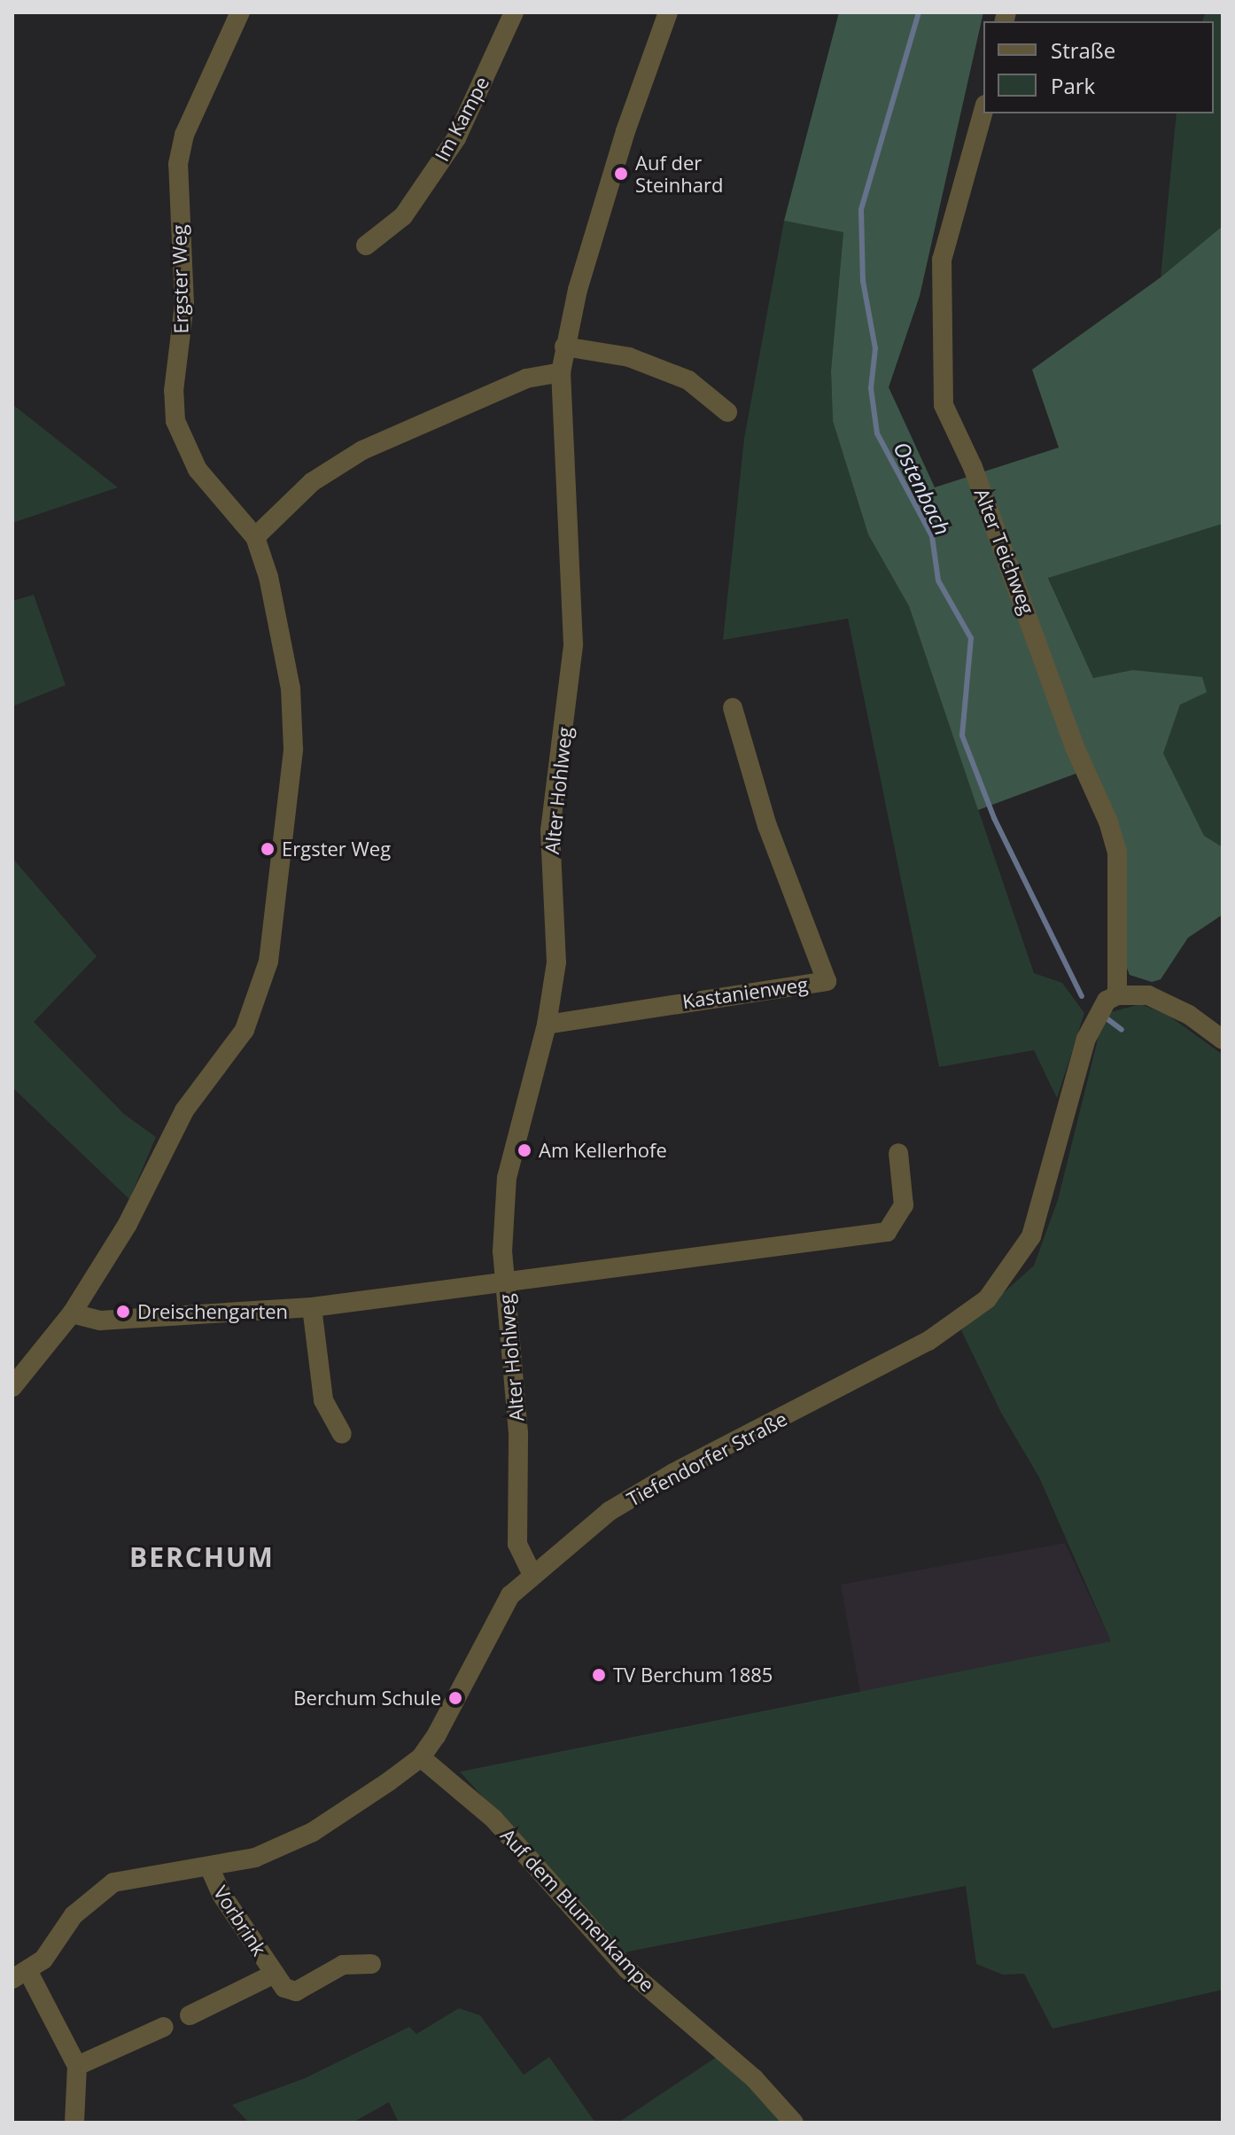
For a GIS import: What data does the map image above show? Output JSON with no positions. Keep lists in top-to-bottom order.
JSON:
{
  "streets": {
    "street": [
      "Im Kampe",
      "Ergster Weg",
      "Alter Teichweg",
      "Alter Hohlweg",
      "Kastanienweg",
      "Tiefendorfer Straße",
      "Auf dem Blumenkampe",
      "Vorbrink"
    ]
  },
  "crossings": [
    ["Alter Teichweg", "Tiefendorfer Straße"],
    ["Alter Hohlweg", "Kastanienweg"],
    ["Alter Hohlweg", "Tiefendorfer Straße"],
    ["Tiefendorfer Straße", "Auf dem Blumenkampe"],
    ["Tiefendorfer Straße", "Vorbrink"]
  ],
  "districts": ["BERCHUM"],
  "water": ["Ostenbach"],
  "places": [
    "Auf der Steinhard",
    "Ergster Weg",
    "Am Kellerhofe",
    "Dreischengarten",
    "TV Berchum 1885",
    "Berchum Schule"
  ],
  "legend": ["Straße", "Park"]
}
